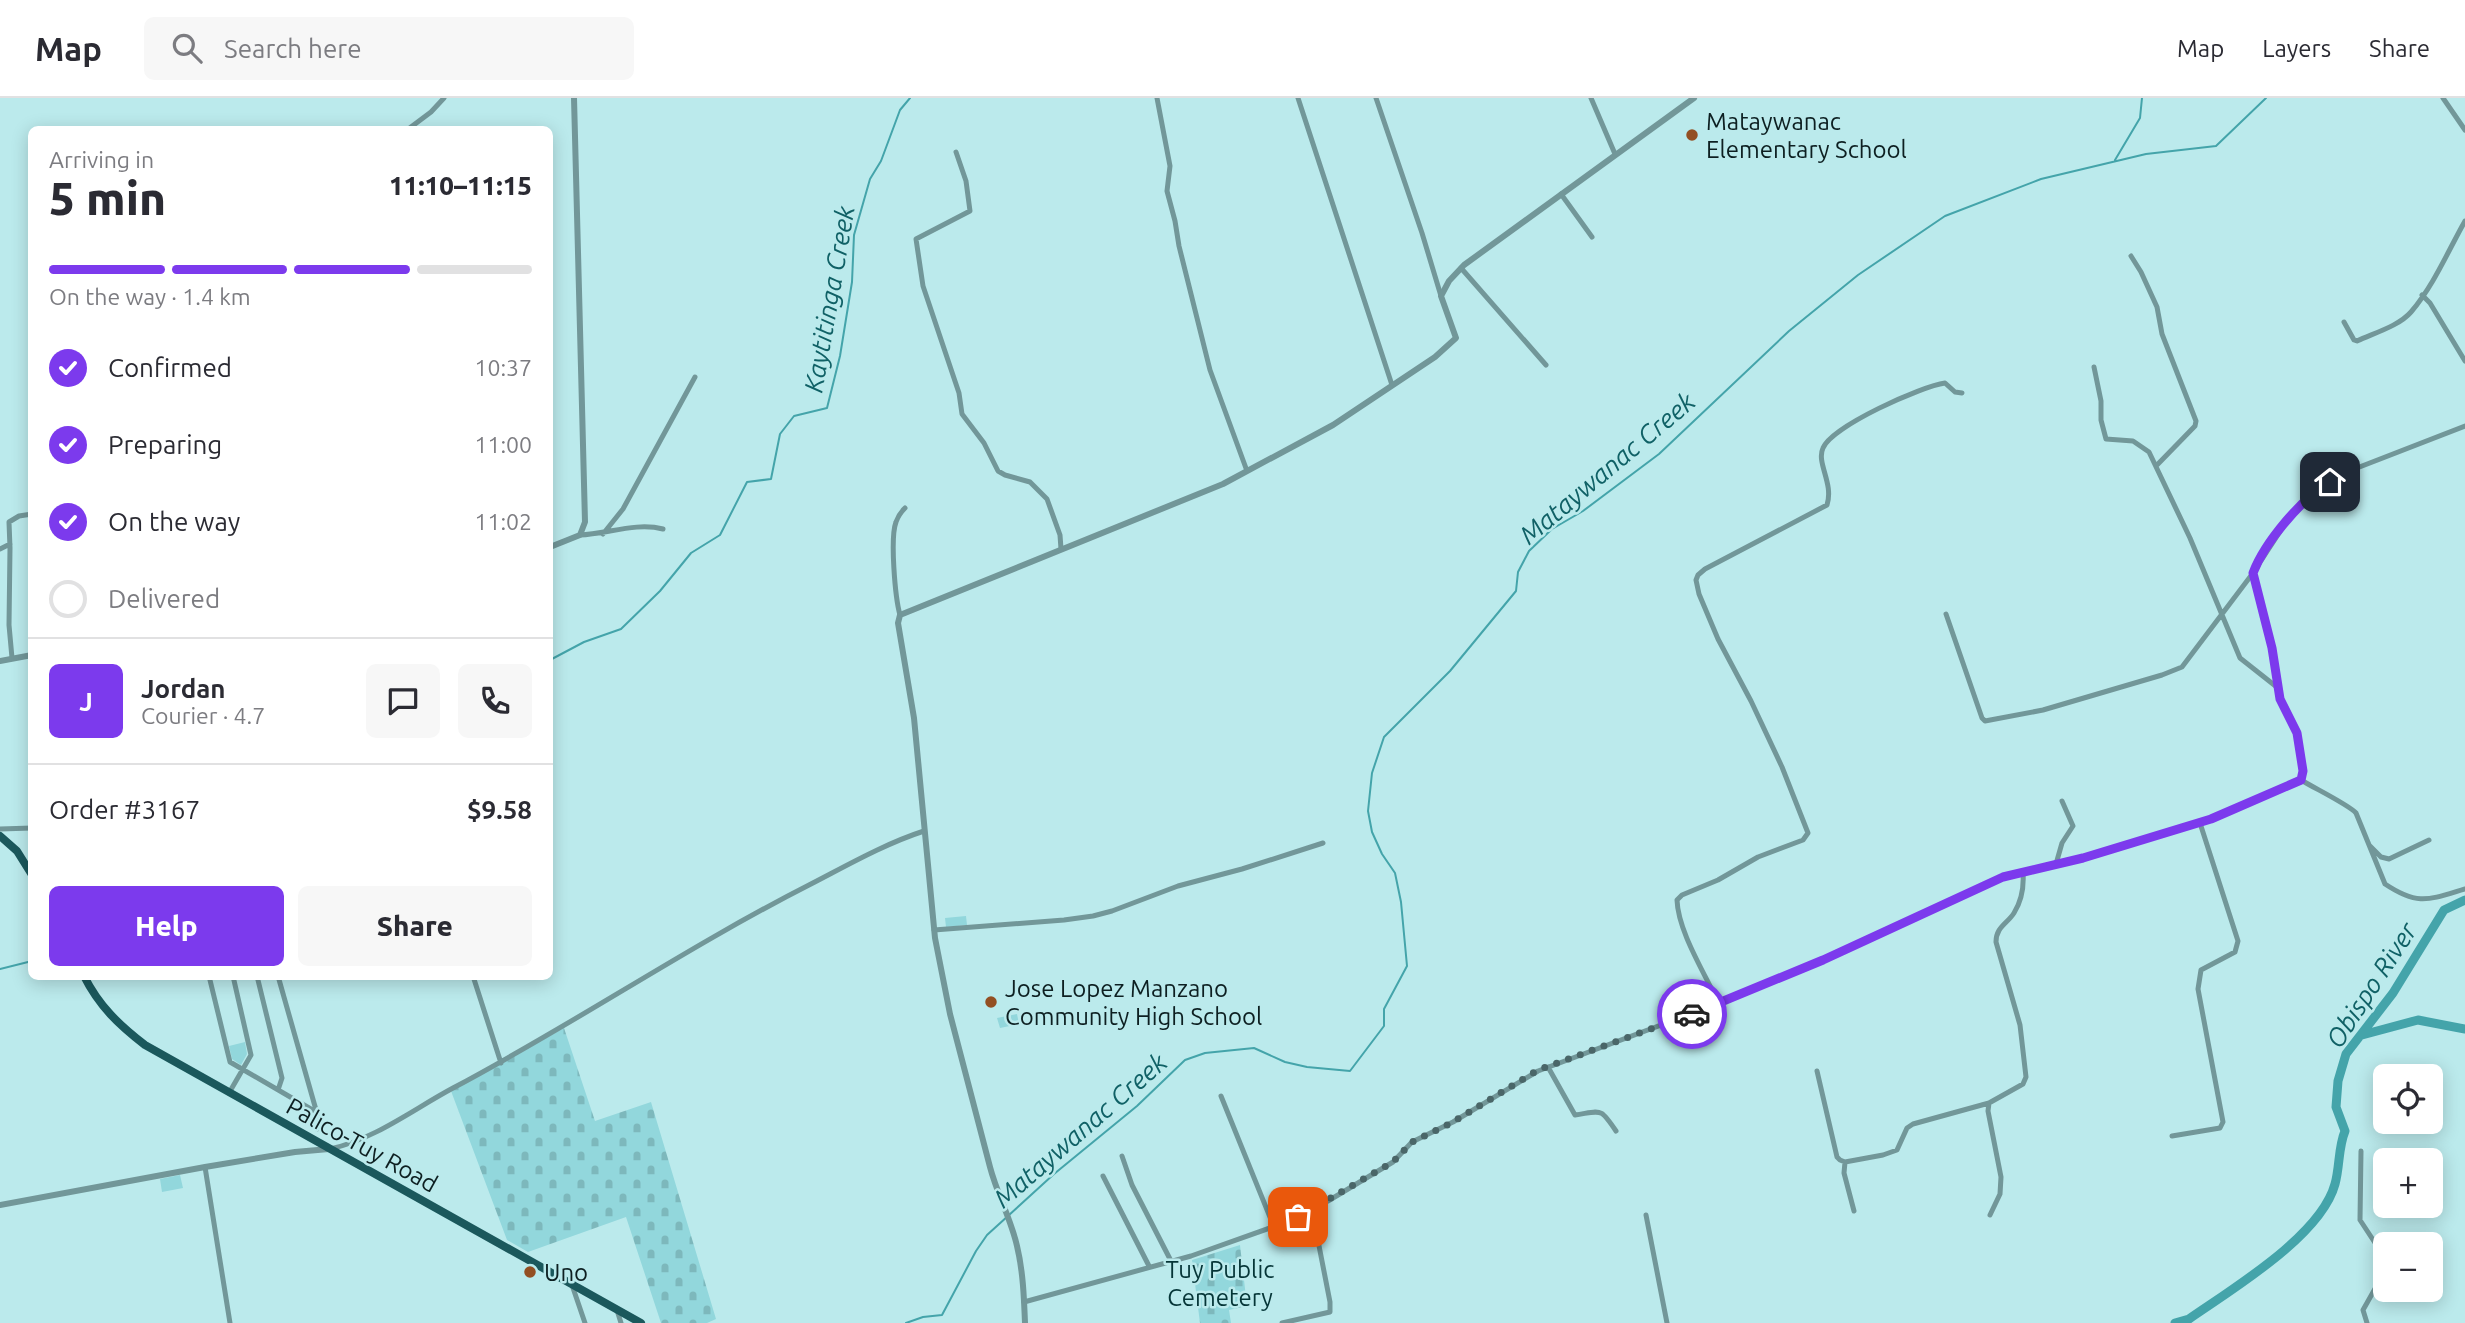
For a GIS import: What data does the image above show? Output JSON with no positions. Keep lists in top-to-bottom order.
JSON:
{
  "streets": {
    "main road": ["Palico-Tuy Road"]
  },
  "water": ["Kaytitinga Creek", "Mataywanac Creek", "Obispo River"],
  "parks": ["Tuy Public Cemetery"],
  "places": ["Mataywanac Elementary School", "Jose Lopez Manzano Community High School", "Uno"],
  "page": {
    "header": "Map",
    "search": "Search here",
    "nav": ["Map", "Layers", "Share"],
    "heading": ["5 min", "Arriving in", "11:10–11:15"],
    "panel": [
      "Jordan",
      "Courier · 4.7",
      "Order #3167",
      "$9.58"
    ],
    "bar": "On the way · 1.4 km",
    "list": [
      ["Confirmed", "10:37"],
      ["Preparing", "11:00"],
      ["On the way", "11:02"],
      "Delivered"
    ],
    "round": "J",
    "buttons": ["Help", "Share"],
    "map_buttons": ["+", "−"]
  }
}
